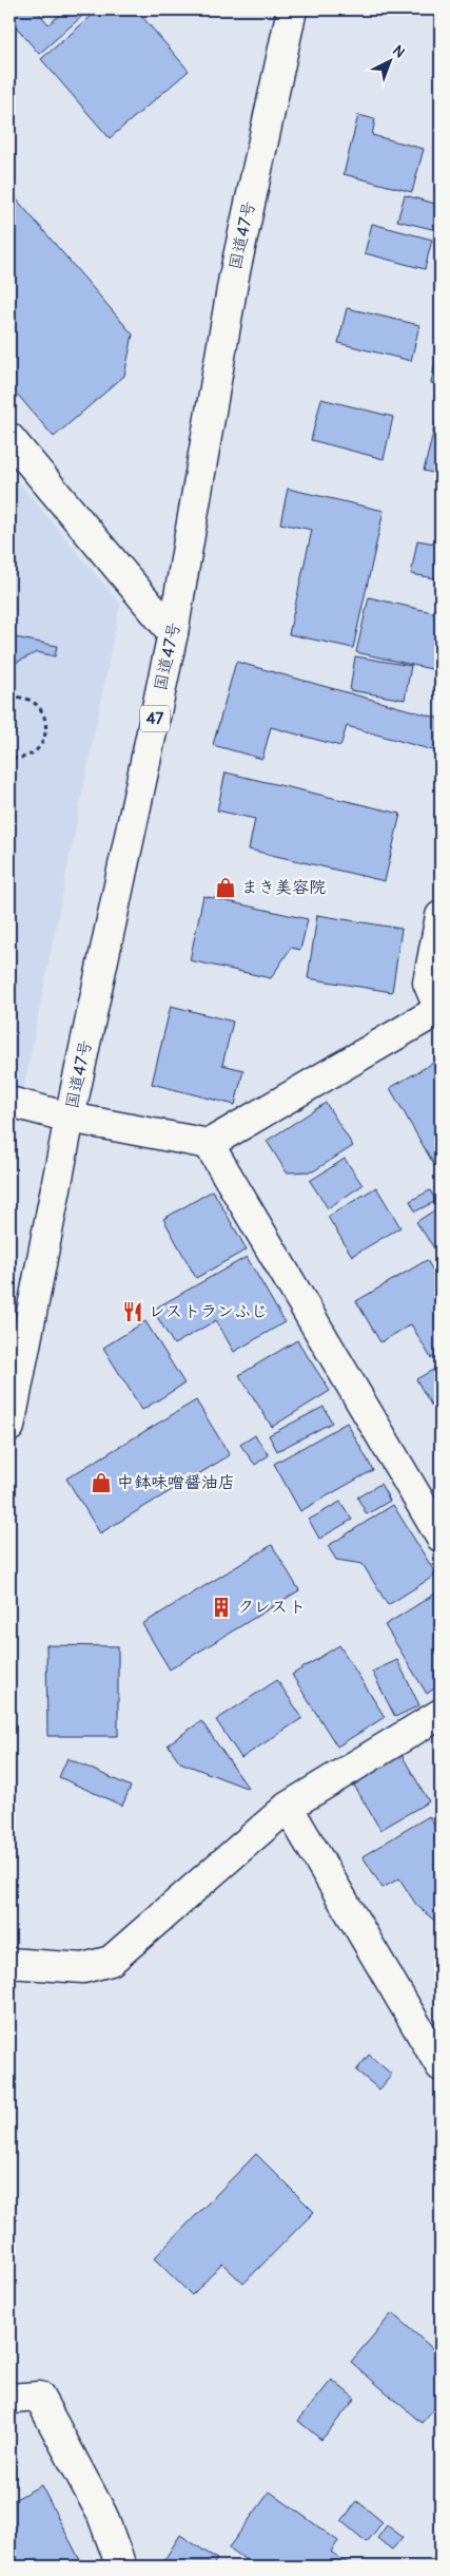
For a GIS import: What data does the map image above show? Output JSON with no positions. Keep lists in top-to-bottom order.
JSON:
{
  "streets": {
    "main road": ["国道47号", "47"]
  },
  "places": {
    "shop": ["まき美容院", "中鉢味噌醤油店"],
    "restaurant": ["レストランふじ"],
    "building": ["クレスト"]
  },
  "north": "top right"
}
